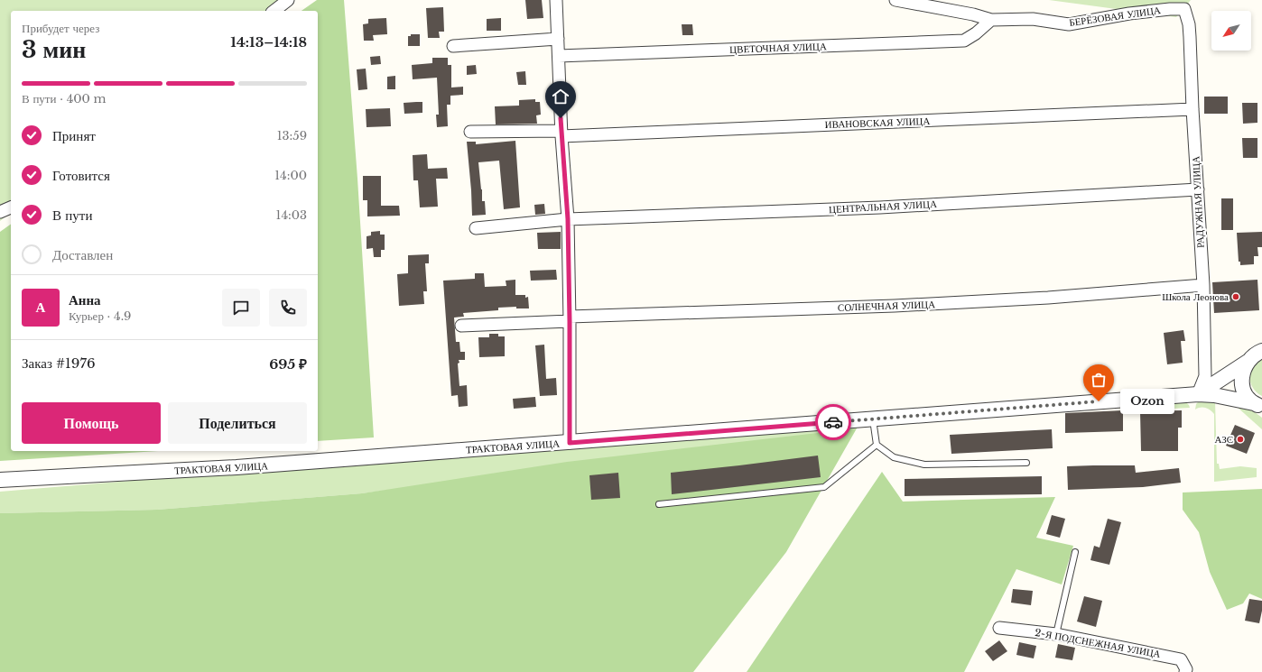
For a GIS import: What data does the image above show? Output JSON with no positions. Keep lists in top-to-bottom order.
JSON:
{
  "streets": {
    "street": [
      "БЕРЁЗОВАЯ УЛИЦА",
      "ЦВЕТОЧНАЯ УЛИЦА",
      "ИВАНОВСКАЯ УЛИЦА",
      "РАДУЖНАЯ УЛИЦА",
      "ЦЕНТРАЛЬНАЯ УЛИЦА",
      "СОЛНЕЧНАЯ УЛИЦА",
      "ТРАКТОВАЯ УЛИЦА",
      "2-Я ПОДСНЕЖНАЯ УЛИЦА"
    ]
  },
  "crossings": [
    ["БЕРЁЗОВАЯ УЛИЦА", "ЦВЕТОЧНАЯ УЛИЦА"],
    ["БЕРЁЗОВАЯ УЛИЦА", "РАДУЖНАЯ УЛИЦА"],
    ["ИВАНОВСКАЯ УЛИЦА", "РАДУЖНАЯ УЛИЦА"],
    ["РАДУЖНАЯ УЛИЦА", "ЦЕНТРАЛЬНАЯ УЛИЦА"],
    ["РАДУЖНАЯ УЛИЦА", "СОЛНЕЧНАЯ УЛИЦА"],
    ["РАДУЖНАЯ УЛИЦА", "ТРАКТОВАЯ УЛИЦА"]
  ],
  "places": ["Школа Леонова", "Ozon", "АЗС"],
  "north": "bottom left",
  "page": {
    "heading": ["3 мин", "Прибудет через", "14:13–14:18"],
    "panel": [
      "Анна",
      "Курьер · 4.9",
      "Заказ #1976",
      "695 ₽"
    ],
    "bar": "В пути · 400 m",
    "list": [
      ["Принят", "13:59"],
      ["Готовится", "14:00"],
      ["В пути", "14:03"],
      "Доставлен"
    ],
    "round": "А",
    "bubble": "Ozon",
    "buttons": ["Помощь", "Поделиться"]
  }
}
